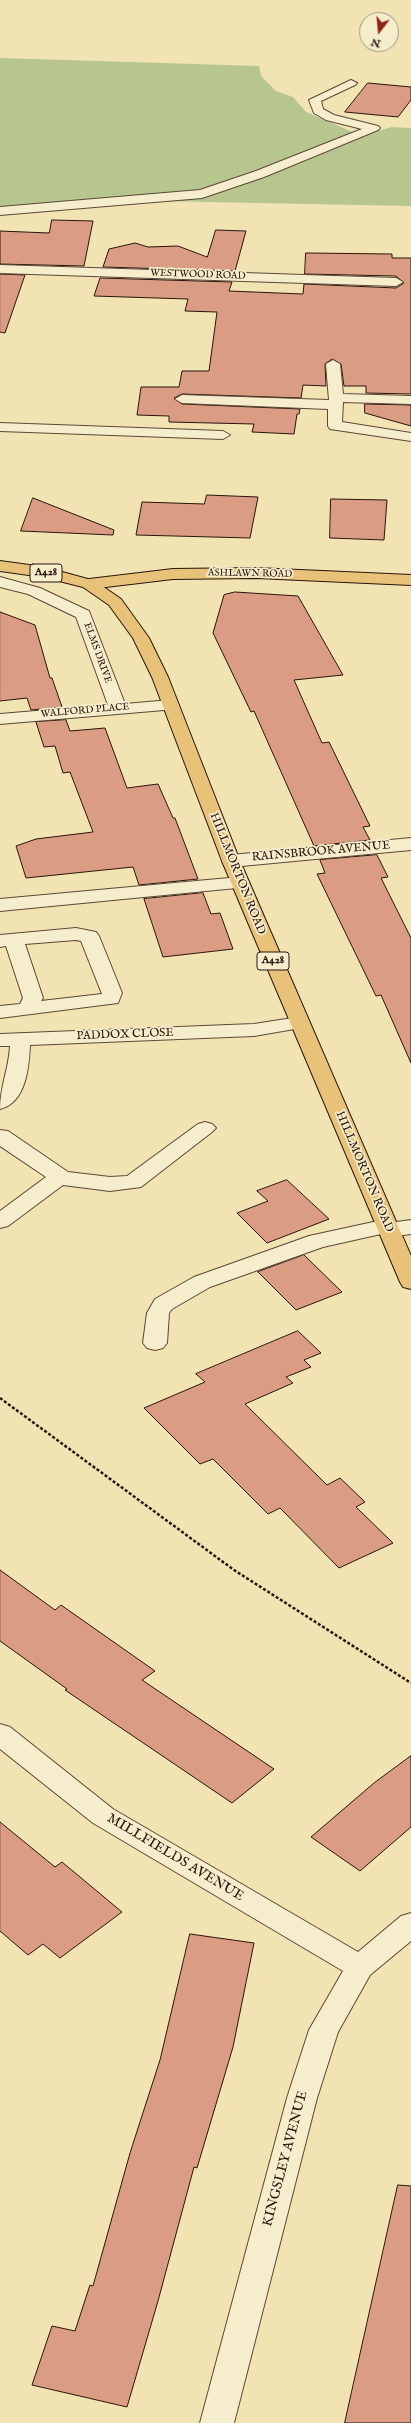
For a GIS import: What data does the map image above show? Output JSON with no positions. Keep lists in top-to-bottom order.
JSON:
{
  "streets": {
    "main road": ["A428", "ASHLAWN ROAD", "HILLMORTON ROAD"],
    "street": [
      "WESTWOOD ROAD",
      "ELMS DRIVE",
      "WALFORD PLACE",
      "RAINSBROOK AVENUE",
      "PADDOX CLOSE",
      "MILLFIELDS AVENUE",
      "KINGSLEY AVENUE"
    ]
  },
  "crossings": [
    ["ASHLAWN ROAD", "HILLMORTON ROAD"],
    ["ELMS DRIVE", "WALFORD PLACE"],
    ["WALFORD PLACE", "HILLMORTON ROAD"],
    ["RAINSBROOK AVENUE", "HILLMORTON ROAD"],
    ["HILLMORTON ROAD", "PADDOX CLOSE"],
    ["MILLFIELDS AVENUE", "KINGSLEY AVENUE"]
  ],
  "north": "bottom"
}
